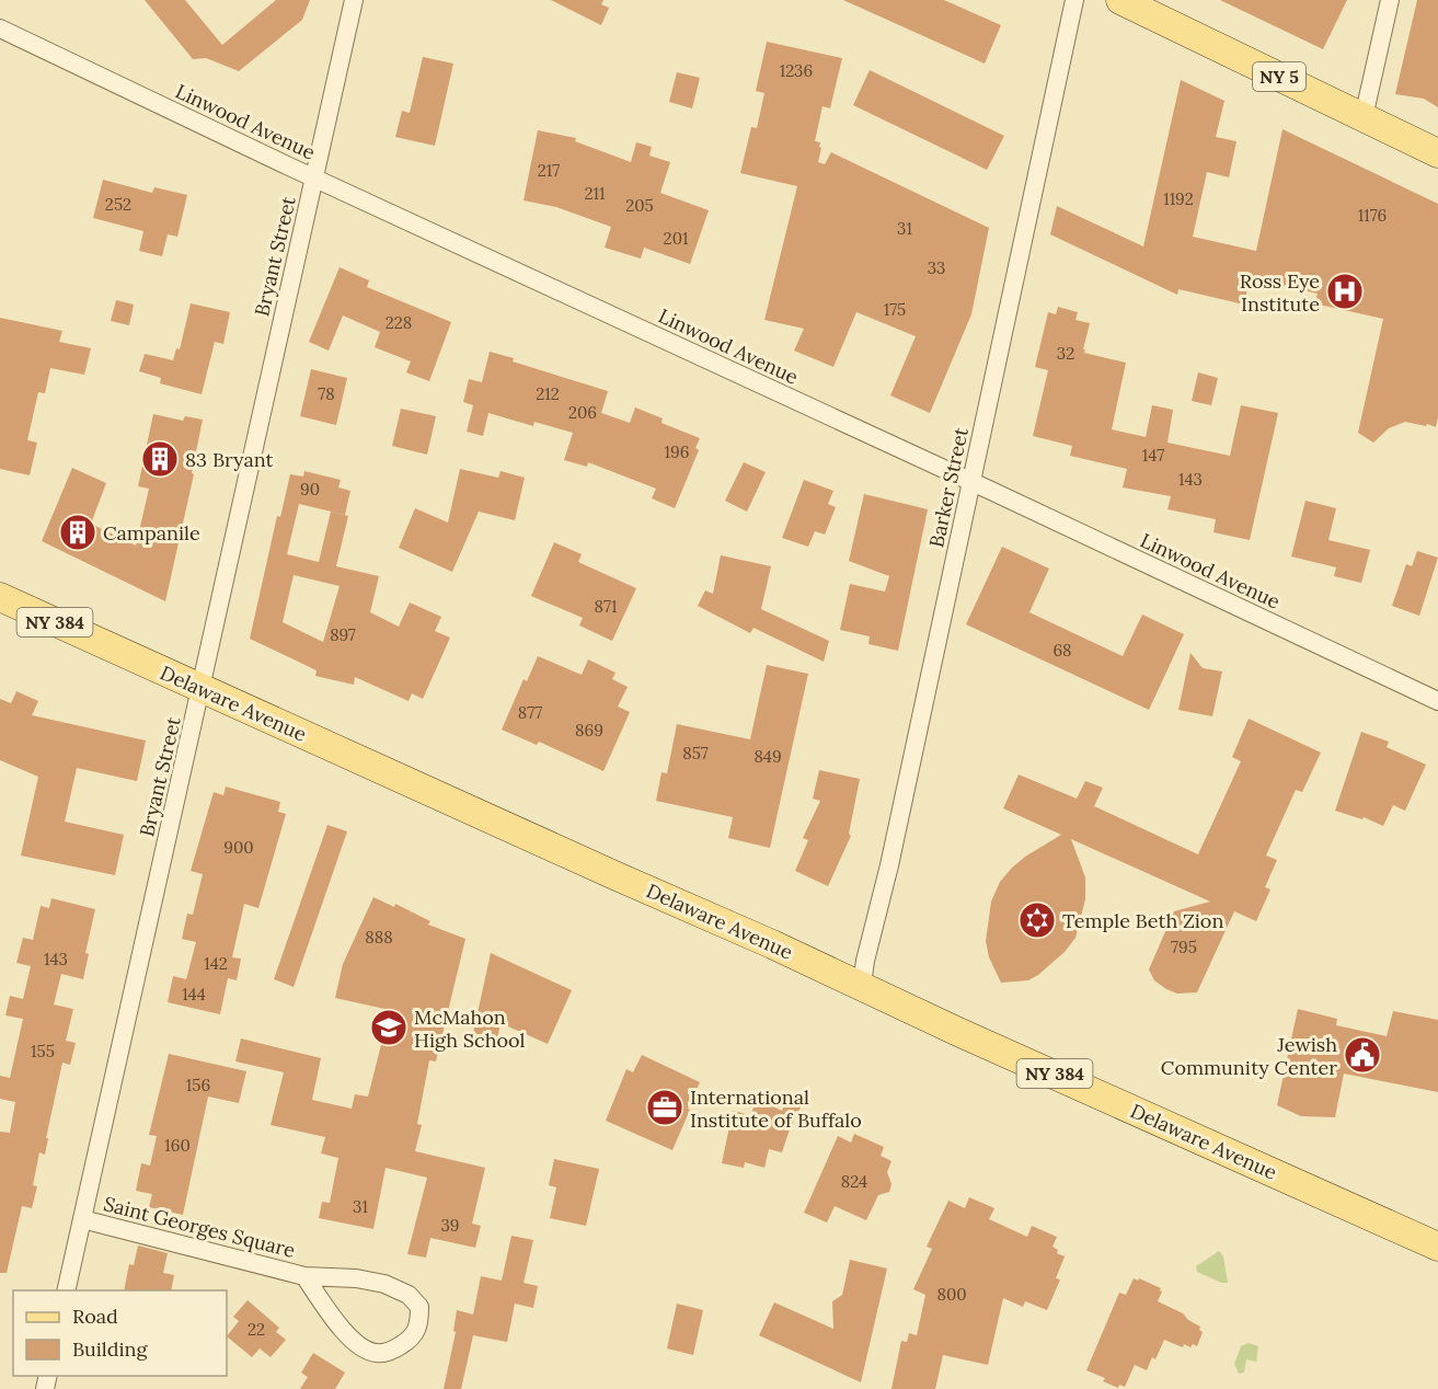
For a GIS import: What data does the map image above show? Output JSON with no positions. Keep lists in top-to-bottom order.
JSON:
{
  "streets": {
    "main road": ["NY 5", "NY 384", "Delaware Avenue"],
    "street": [
      "Linwood Avenue",
      "Bryant Street",
      "Barker Street",
      "Saint Georges Square"
    ]
  },
  "crossings": [
    ["Linwood Avenue", "Bryant Street"],
    ["Linwood Avenue", "Barker Street"],
    ["Bryant Street", "Delaware Avenue"],
    ["Bryant Street", "Saint Georges Square"],
    ["Barker Street", "Delaware Avenue"]
  ],
  "places": {
    "hospital": ["Ross Eye Institute"],
    "building": ["83 Bryant", "Campanile"],
    "synagogue": ["Temple Beth Zion"],
    "school or university": ["McMahon High School"],
    "public building": ["Jewish Community Center"],
    "office": ["International Institute of Buffalo"]
  },
  "house_numbers": [
    "1236",
    "217",
    "211",
    "1192",
    "252",
    "205",
    "1176",
    "31",
    "201",
    "33",
    "175",
    "228",
    "32",
    "78",
    "212",
    "206",
    "196",
    "147",
    "143",
    "90",
    "871",
    "897",
    "68",
    "877",
    "869",
    "857",
    "849",
    "900",
    "888",
    "795",
    "143",
    "142",
    "144",
    "155",
    "156",
    "160",
    "824",
    "31",
    "39",
    "800",
    "22"
  ],
  "legend": ["Road", "Building"]
}
